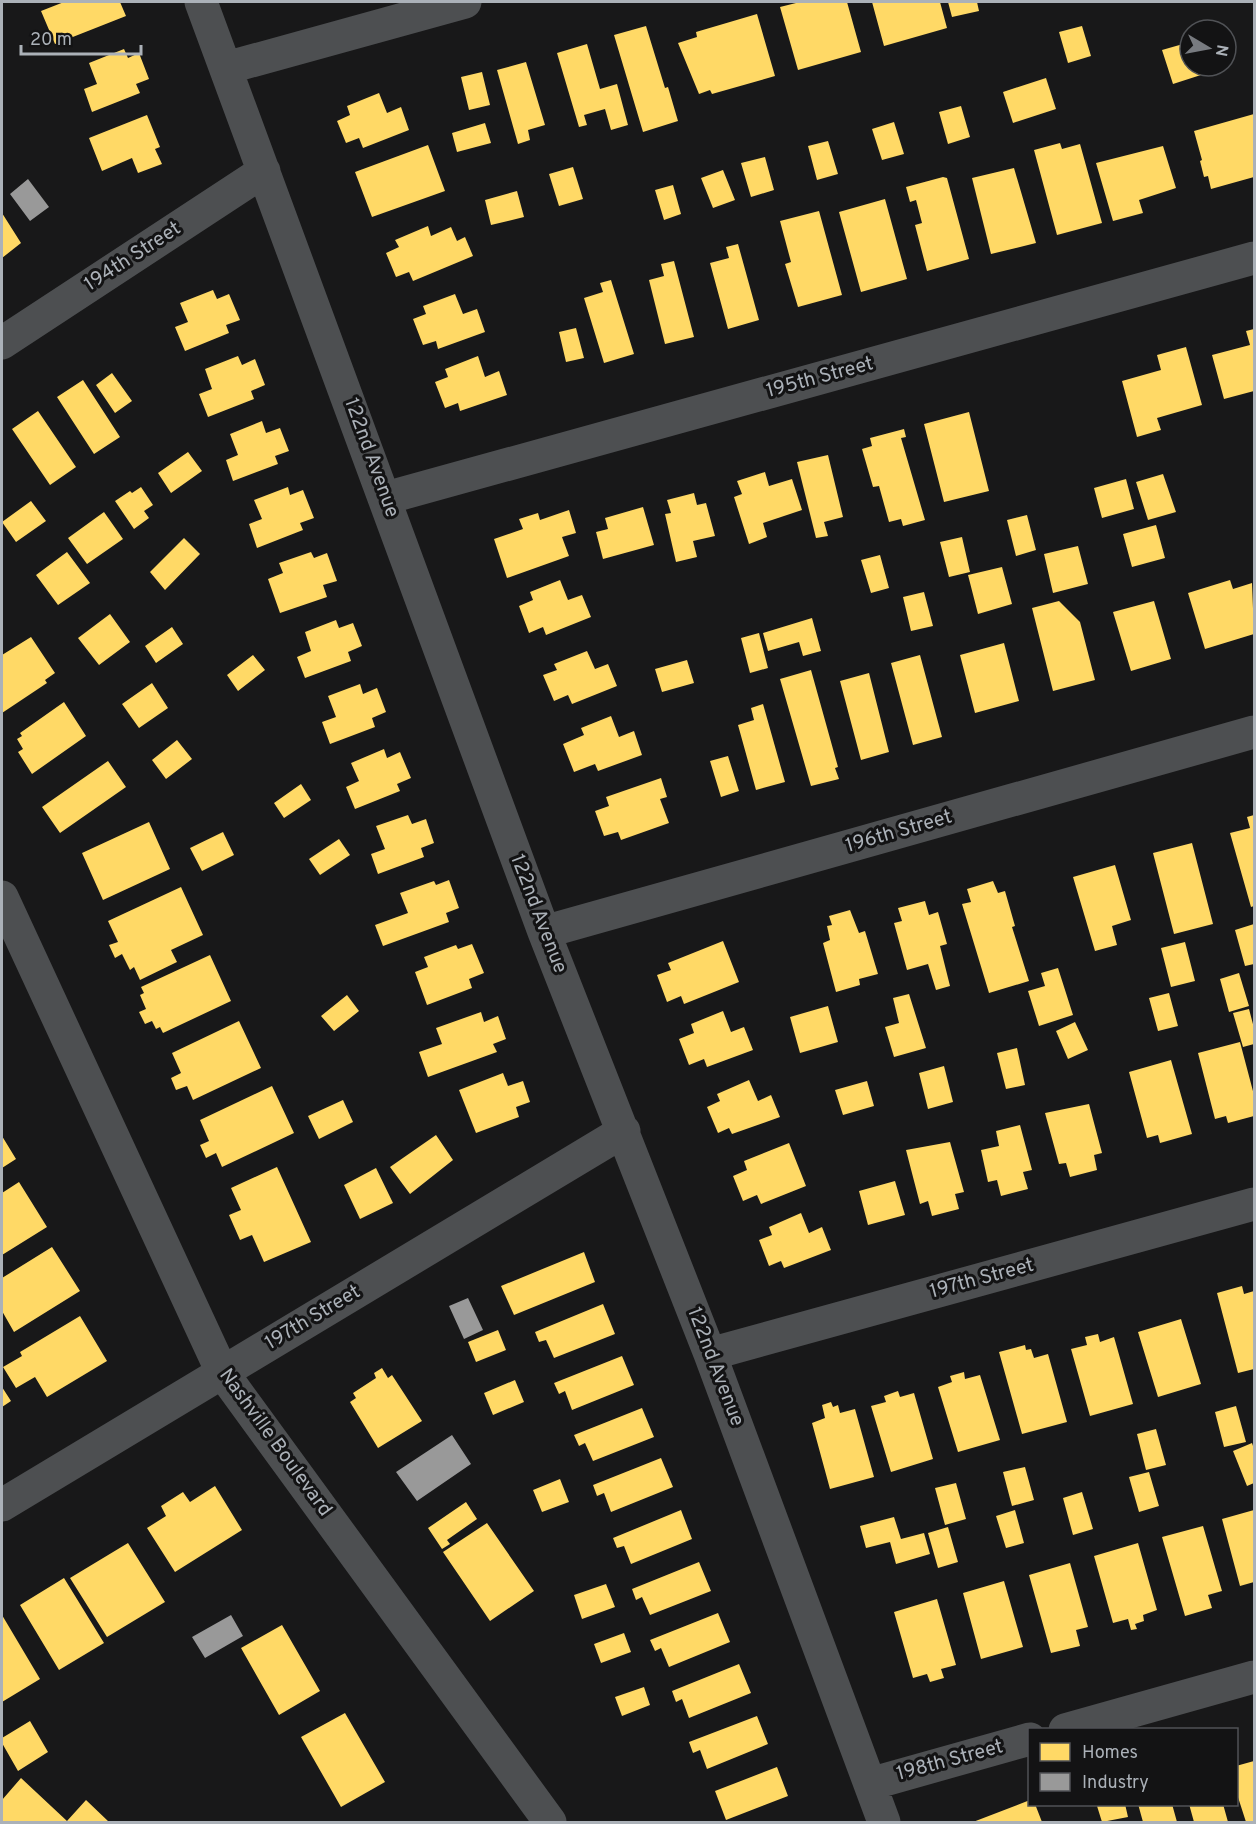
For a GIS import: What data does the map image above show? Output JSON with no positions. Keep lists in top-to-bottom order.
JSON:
{
  "streets": {
    "street": [
      "194th Street",
      "195th Street",
      "122nd Avenue",
      "196th Street",
      "197th Street",
      "Nashville Boulevard",
      "198th Street"
    ]
  },
  "crossings": [
    ["194th Street", "122nd Avenue"],
    ["195th Street", "122nd Avenue"],
    ["122nd Avenue", "196th Street"],
    ["122nd Avenue", "197th Street"],
    ["122nd Avenue", "198th Street"],
    ["197th Street", "Nashville Boulevard"]
  ],
  "legend": ["Homes", "Industry"],
  "scale_bar": "20 m",
  "north": "right"
}
